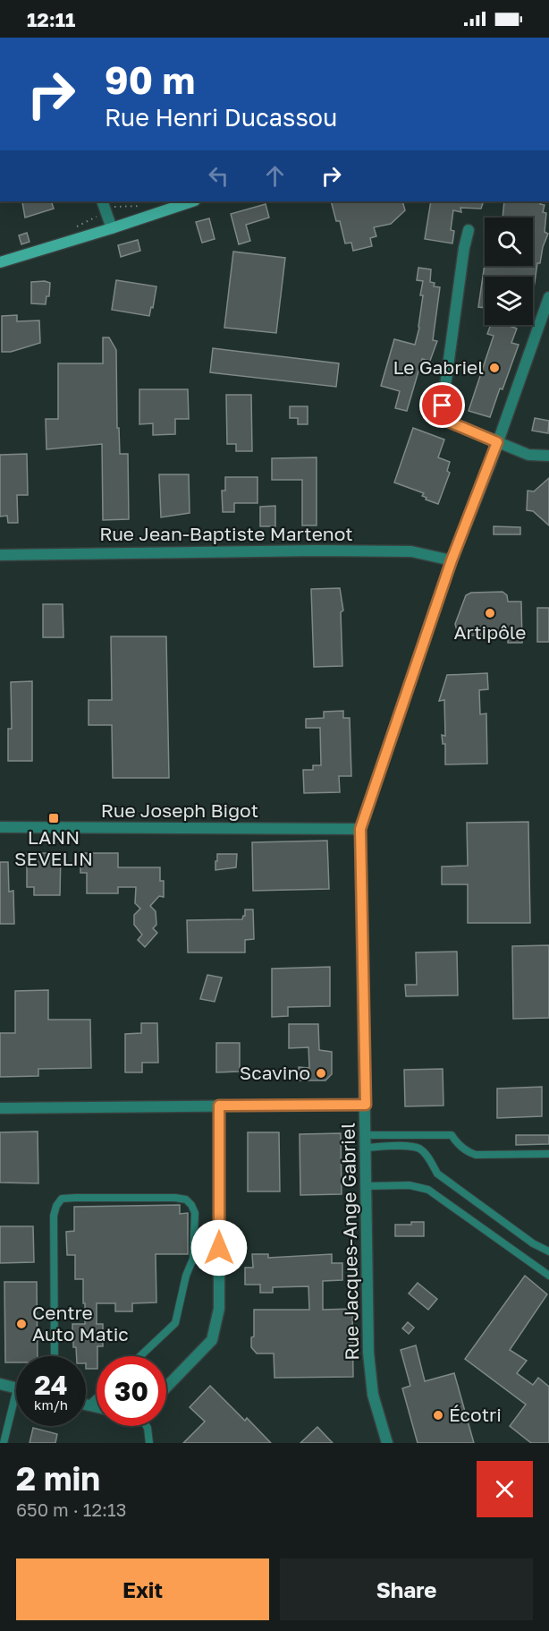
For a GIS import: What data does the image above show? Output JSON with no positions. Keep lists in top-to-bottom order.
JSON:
{
  "streets": {
    "street": ["Rue Jean-Baptiste Martenot", "Rue Joseph Bigot", "Rue Jacques-Ange Gabriel"]
  },
  "crossings": [
    ["Rue Jean-Baptiste Martenot", "Rue Jacques-Ange Gabriel"],
    ["Rue Joseph Bigot", "Rue Jacques-Ange Gabriel"]
  ],
  "places": {
    "other": [
      "Le Gabriel",
      "Artipôle",
      "Scavino",
      "Centre Auto Matic",
      "Écotri"
    ],
    "transit": ["LANN SEVELIN"]
  },
  "page": {
    "status": "12:11",
    "turn": ["90 m", "Rue Henri Ducassou"],
    "speed": "24 km/h",
    "limit": "30",
    "heading": ["2 min", "650 m · 12:13"],
    "buttons": ["Exit", "Share"]
  }
}
